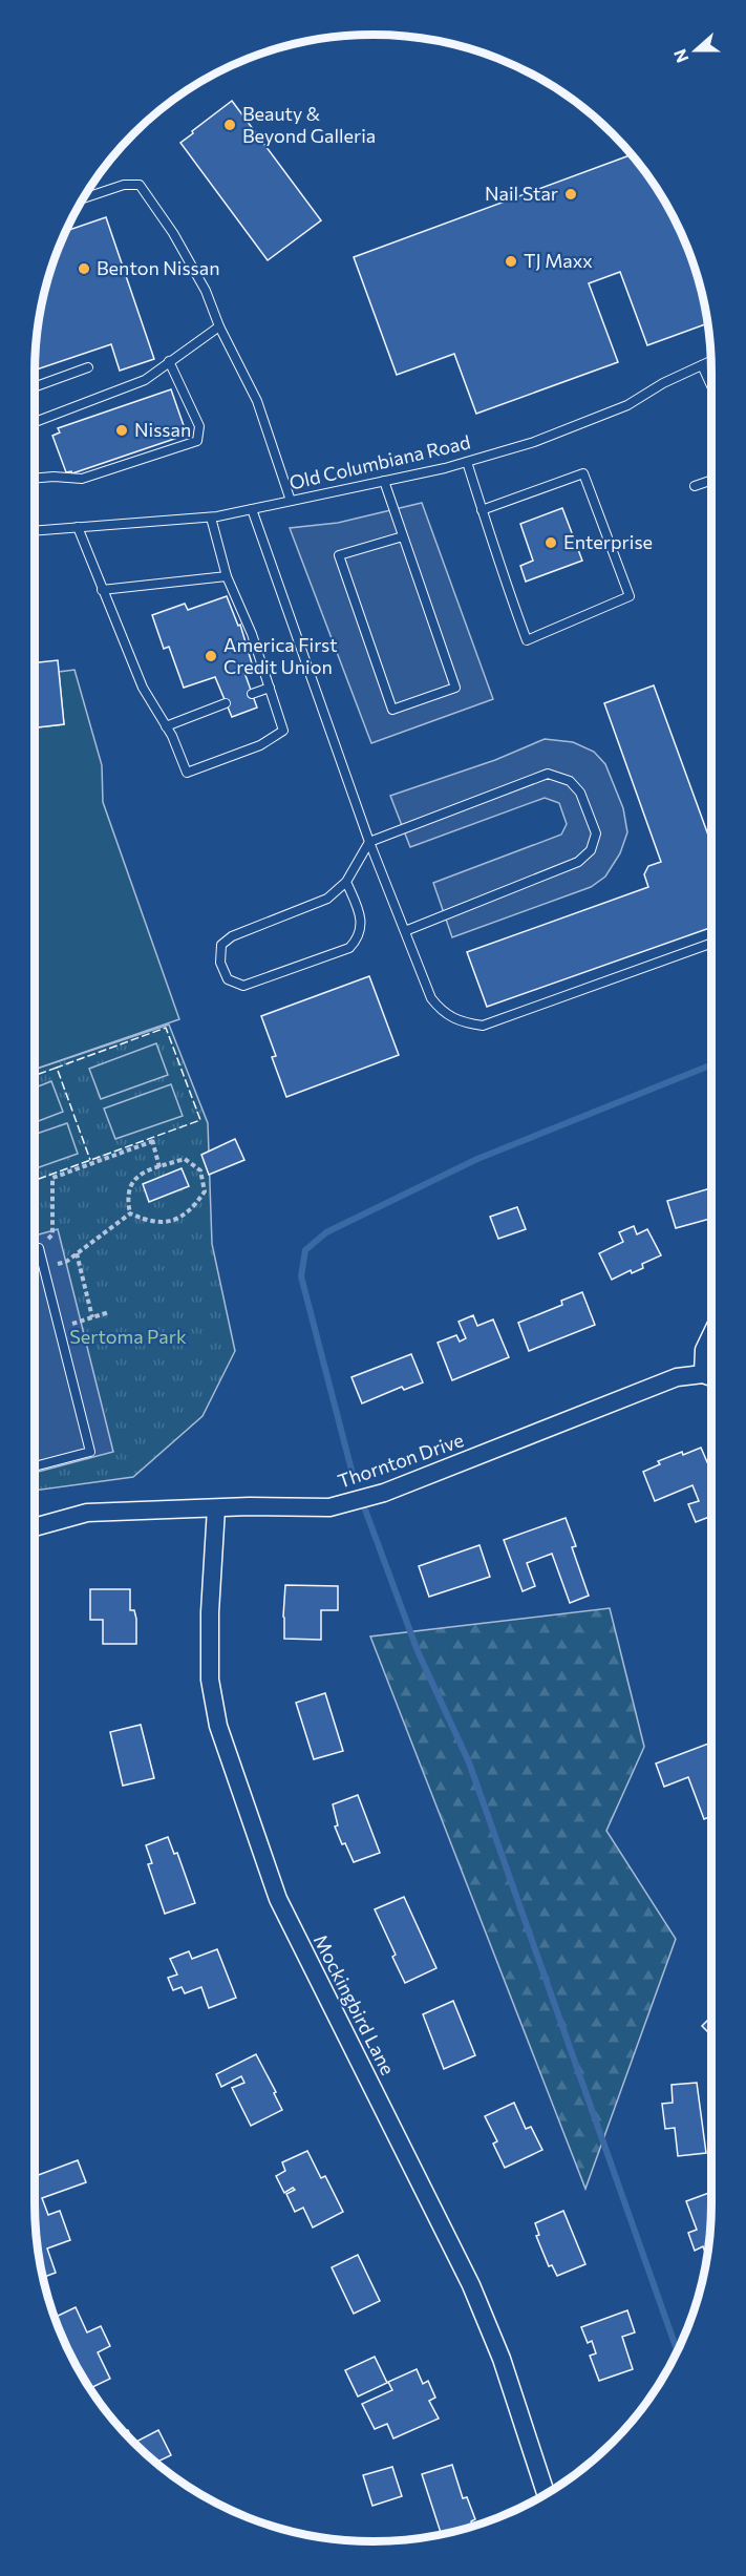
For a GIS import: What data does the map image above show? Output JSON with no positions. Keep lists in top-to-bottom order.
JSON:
{
  "streets": {
    "street": ["Thornton Drive", "Mockingbird Lane"],
    "lane": ["Old Columbiana Road"]
  },
  "crossings": [
    ["Thornton Drive", "Mockingbird Lane"]
  ],
  "parks": ["Sertoma Park"],
  "places": [
    "Beauty & Beyond Galleria",
    "Nail Star",
    "TJ Maxx",
    "Benton Nissan",
    "Nissan",
    "Enterprise",
    "America First Credit Union"
  ],
  "north": "left"
}
